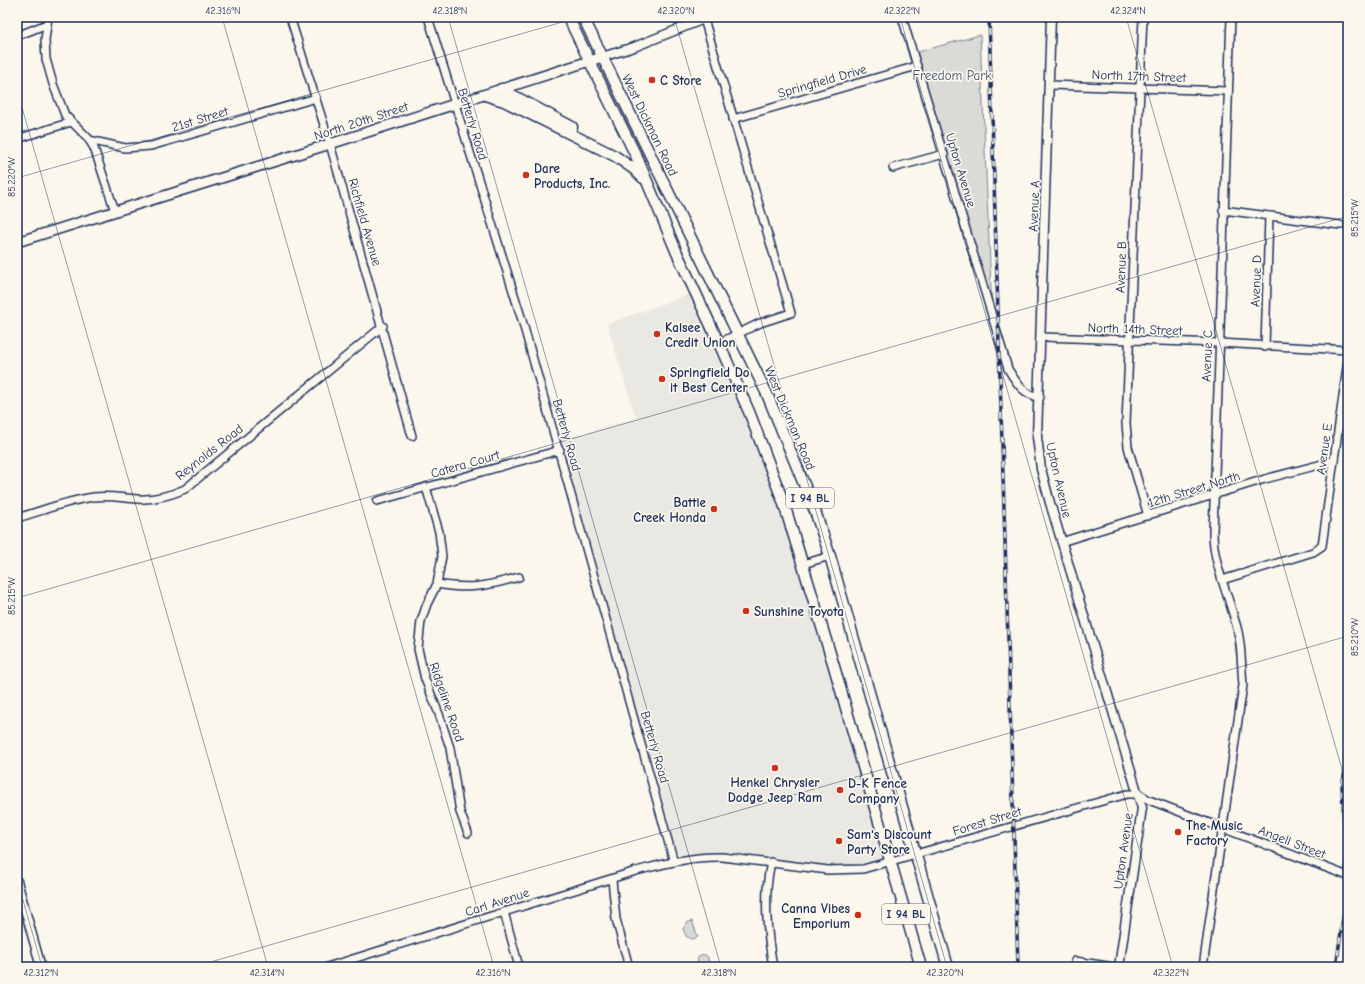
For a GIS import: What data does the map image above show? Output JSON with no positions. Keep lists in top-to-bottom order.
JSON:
{
  "streets": {
    "main road": ["North 20th Street", "West Dickman Road", "I 94 BL"],
    "street": [
      "North 17th Street",
      "Springfield Drive",
      "21st Street",
      "Betterly Road",
      "Upton Avenue",
      "Avenue A",
      "Richfield Avenue",
      "Avenue B",
      "Avenue D",
      "North 14th Street",
      "Avenue C",
      "Avenue E",
      "Reynolds Road",
      "Catera Court",
      "12th Street North",
      "Ridgeline Road",
      "Forest Street",
      "Angell Street",
      "Carl Avenue"
    ]
  },
  "crossings": [
    ["North 17th Street", "Avenue A"],
    ["North 17th Street", "Avenue B"],
    ["North 17th Street", "Avenue C"],
    ["Springfield Drive", "Upton Avenue"],
    ["21st Street", "Richfield Avenue"],
    ["North 20th Street", "Betterly Road"],
    ["North 20th Street", "West Dickman Road"],
    ["North 20th Street", "Richfield Avenue"],
    ["Betterly Road", "Catera Court"],
    ["Betterly Road", "Forest Street"],
    ["Betterly Road", "Carl Avenue"],
    ["West Dickman Road", "Forest Street"],
    ["Upton Avenue", "Avenue A"],
    ["Upton Avenue", "12th Street North"],
    ["Upton Avenue", "Forest Street"],
    ["Upton Avenue", "Angell Street"],
    ["Avenue A", "North 14th Street"],
    ["Richfield Avenue", "Reynolds Road"],
    ["Avenue B", "North 14th Street"],
    ["Avenue B", "12th Street North"],
    ["Avenue D", "North 14th Street"],
    ["North 14th Street", "Avenue C"],
    ["Avenue C", "Avenue E"],
    ["Avenue C", "12th Street North"],
    ["Avenue C", "Angell Street"],
    ["Avenue E", "12th Street North"],
    ["Catera Court", "Ridgeline Road"],
    ["Forest Street", "Angell Street"],
    ["Forest Street", "Carl Avenue"]
  ],
  "parks": ["Freedom Park"],
  "places": [
    "C Store",
    "Dare Products, Inc.",
    "Kalsee Credit Union",
    "Springfield Do it Best Center",
    "Battle Creek Honda",
    "Sunshine Toyota",
    "Henkel Chrysler Dodge Jeep Ram",
    "D-K Fence Company",
    "The Music Factory",
    "Sam's Discount Party Store",
    "Canna Vibes Emporium"
  ],
  "coordinates": [
    "42.316°N",
    "42.318°N",
    "42.320°N",
    "42.322°N",
    "42.324°N",
    "85.220°W",
    "85.215°W",
    "85.210°W",
    "42.312°N",
    "42.314°N"
  ]
}
